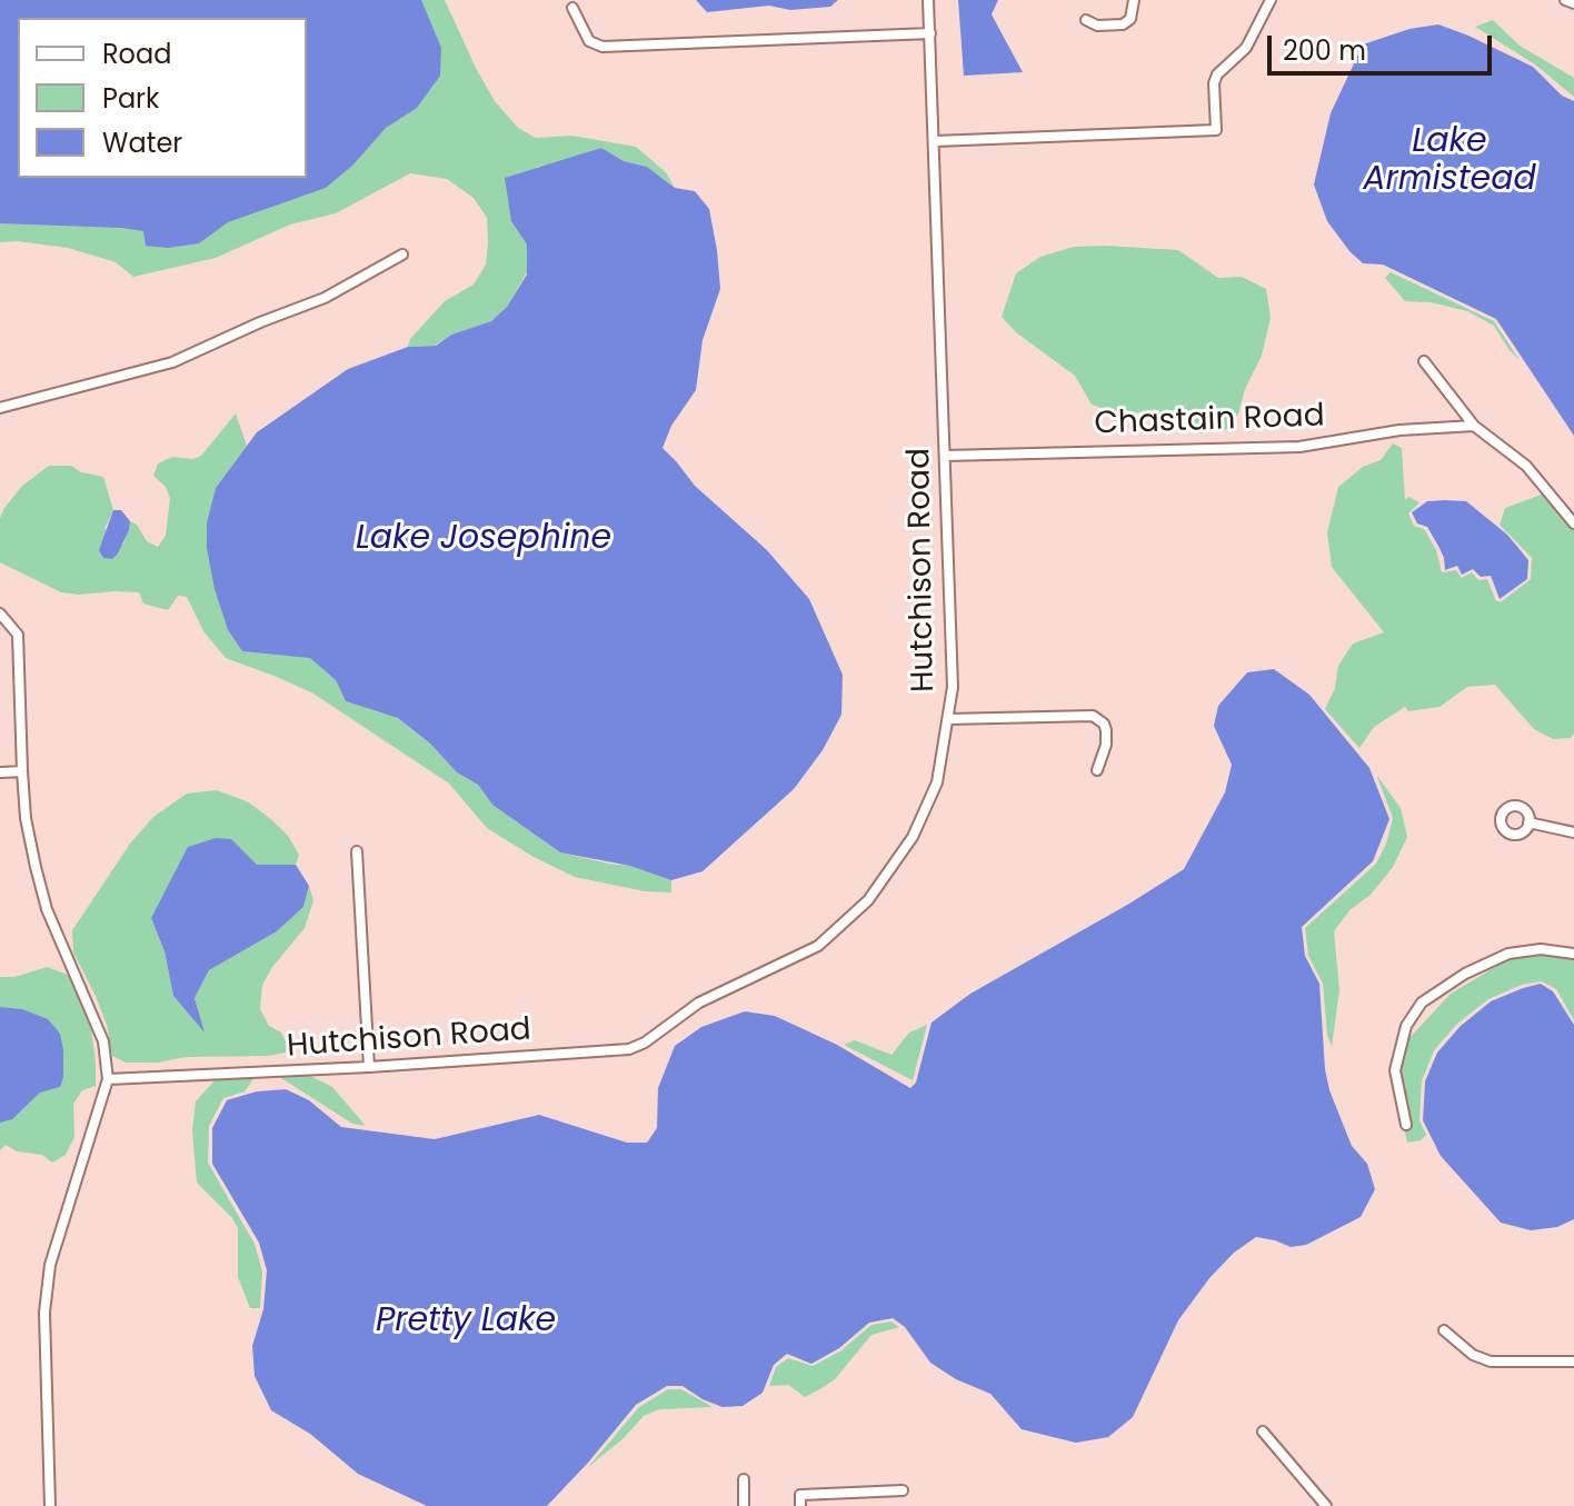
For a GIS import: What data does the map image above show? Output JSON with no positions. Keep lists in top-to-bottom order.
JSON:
{
  "streets": {
    "street": ["Chastain Road", "Hutchison Road"]
  },
  "crossings": [
    ["Chastain Road", "Hutchison Road"]
  ],
  "water": ["Lake Armistead", "Lake Josephine", "Pretty Lake"],
  "legend": ["Road", "Park", "Water"],
  "scale_bar": "200 m"
}
